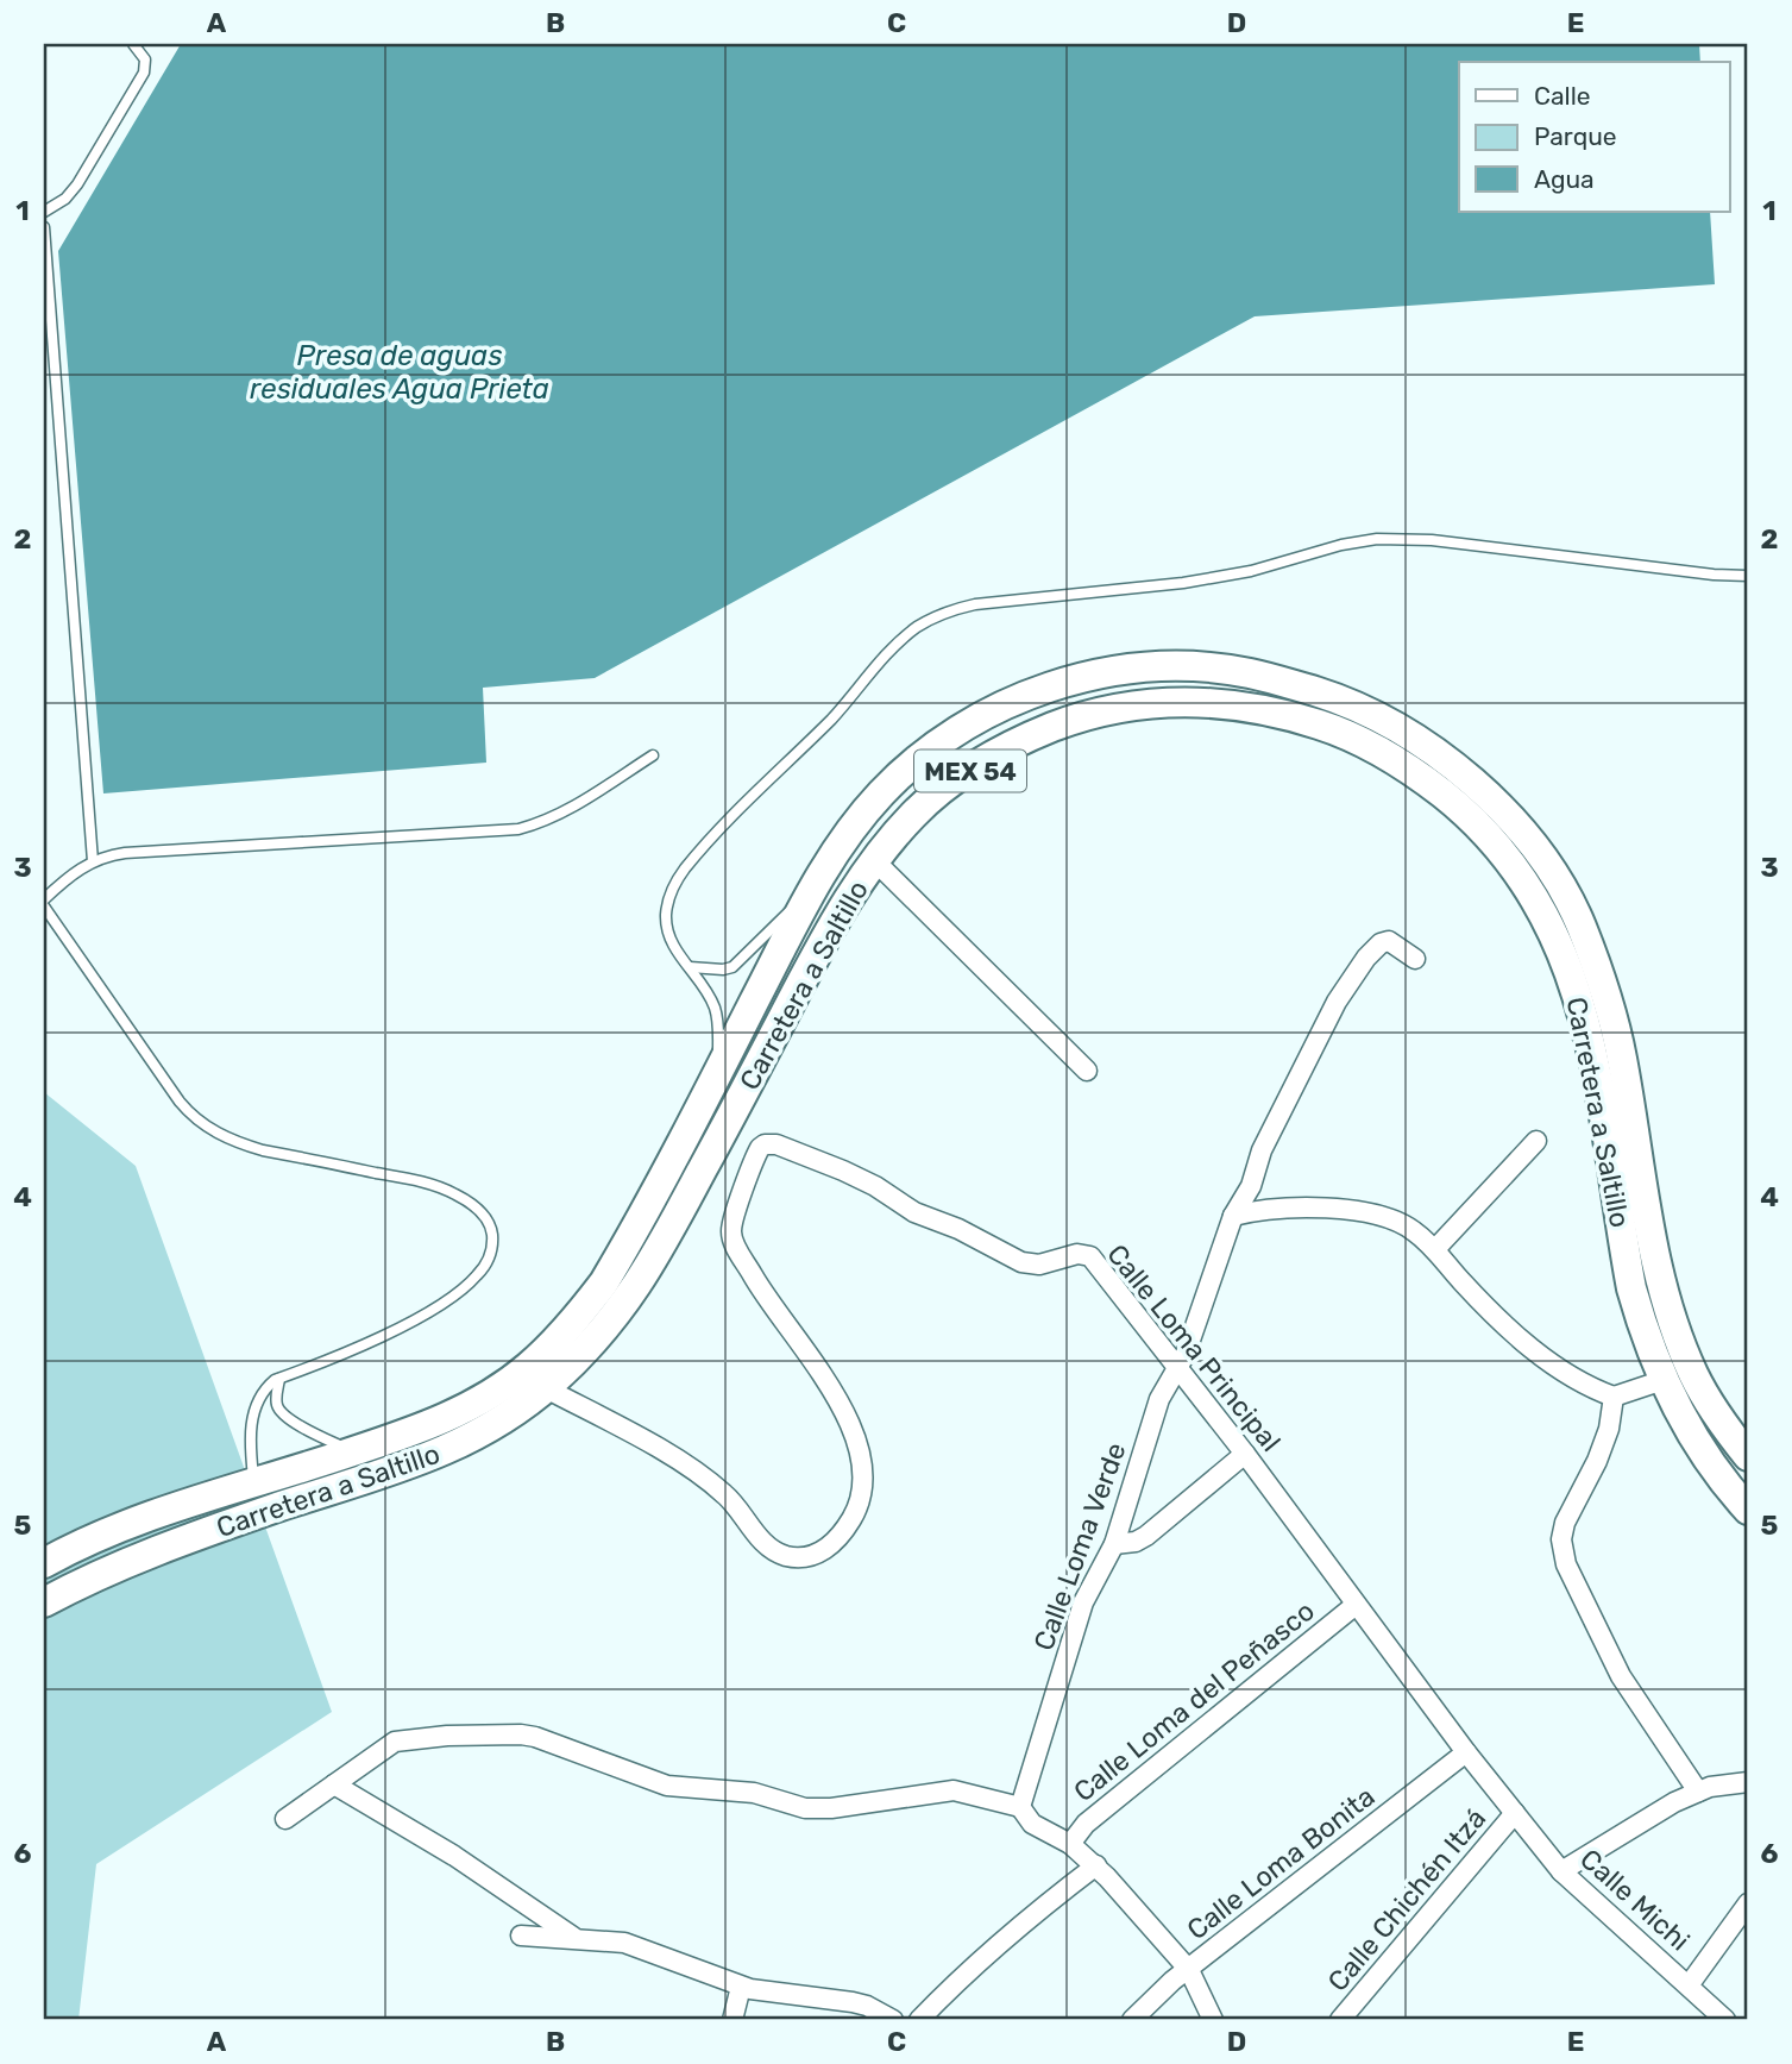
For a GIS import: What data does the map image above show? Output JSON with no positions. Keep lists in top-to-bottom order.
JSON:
{
  "streets": {
    "main road": ["MEX 54", "Carretera a Saltillo"],
    "street": [
      "Calle Loma Principal",
      "Calle Loma Verde",
      "Calle Loma del Peñasco",
      "Calle Loma Bonita",
      "Calle Chichén Itzá",
      "Calle Michi"
    ]
  },
  "crossings": [
    ["Carretera a Saltillo", "Calle Loma Principal"],
    ["Calle Loma Principal", "Calle Loma Verde"],
    ["Calle Loma Principal", "Calle Loma del Peñasco"],
    ["Calle Loma Principal", "Calle Loma Bonita"],
    ["Calle Loma Principal", "Calle Chichén Itzá"],
    ["Calle Loma Principal", "Calle Michi"],
    ["Calle Chichén Itzá", "Calle Michi"]
  ],
  "water": ["Presa de aguas residuales Agua Prieta"],
  "legend": ["Calle", "Parque", "Agua"],
  "grid": {
    "columns": [
      "A",
      "B",
      "C",
      "D",
      "E"
    ],
    "rows": [
      "1",
      "2",
      "3",
      "4",
      "5",
      "6"
    ]
  }
}
